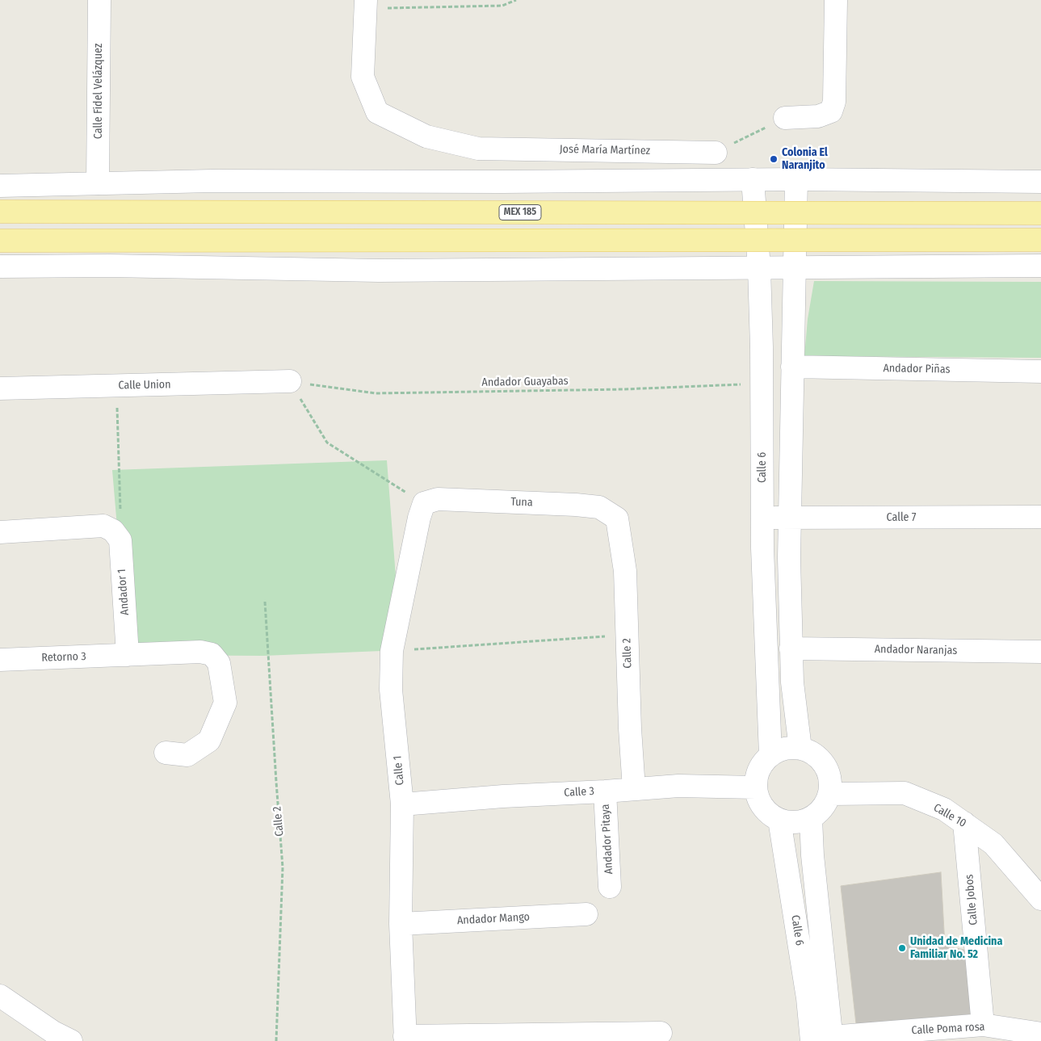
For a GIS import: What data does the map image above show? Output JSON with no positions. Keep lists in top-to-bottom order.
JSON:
{
  "streets": {
    "main road": ["MEX 185"],
    "street": [
      "Calle Fidel Velázquez",
      "José María Martínez",
      "Andador Piñas",
      "Calle Union",
      "Calle 6",
      "Tuna",
      "Calle 7",
      "Andador 1",
      "Andador Naranjas",
      "Calle 2",
      "Retorno 3",
      "Calle 1",
      "Calle 3",
      "Calle 10",
      "Andador Pitaya",
      "Calle Jobos",
      "Andador Mango",
      "Calle Poma rosa"
    ],
    "path": ["Andador Guayabas"]
  },
  "crossings": [
    ["Andador Guayabas", "Calle Union"],
    ["Andador Guayabas", "Calle 6"],
    ["Calle 6", "Calle 7"],
    ["Calle 6", "Calle 3"],
    ["Calle 6", "Calle 10"],
    ["Calle 6", "Calle Poma rosa"],
    ["Tuna", "Calle 2"],
    ["Tuna", "Calle 1"],
    ["Andador 1", "Retorno 3"],
    ["Calle 2", "Calle 3"],
    ["Calle 1", "Calle 3"],
    ["Calle 1", "Andador Mango"],
    ["Calle 3", "Calle 10"],
    ["Calle 3", "Andador Pitaya"],
    ["Calle 10", "Calle Jobos"],
    ["Calle Jobos", "Calle Poma rosa"]
  ],
  "places": ["Colonia El Naranjito", "Unidad de Medicina Familiar No. 52"]
}
